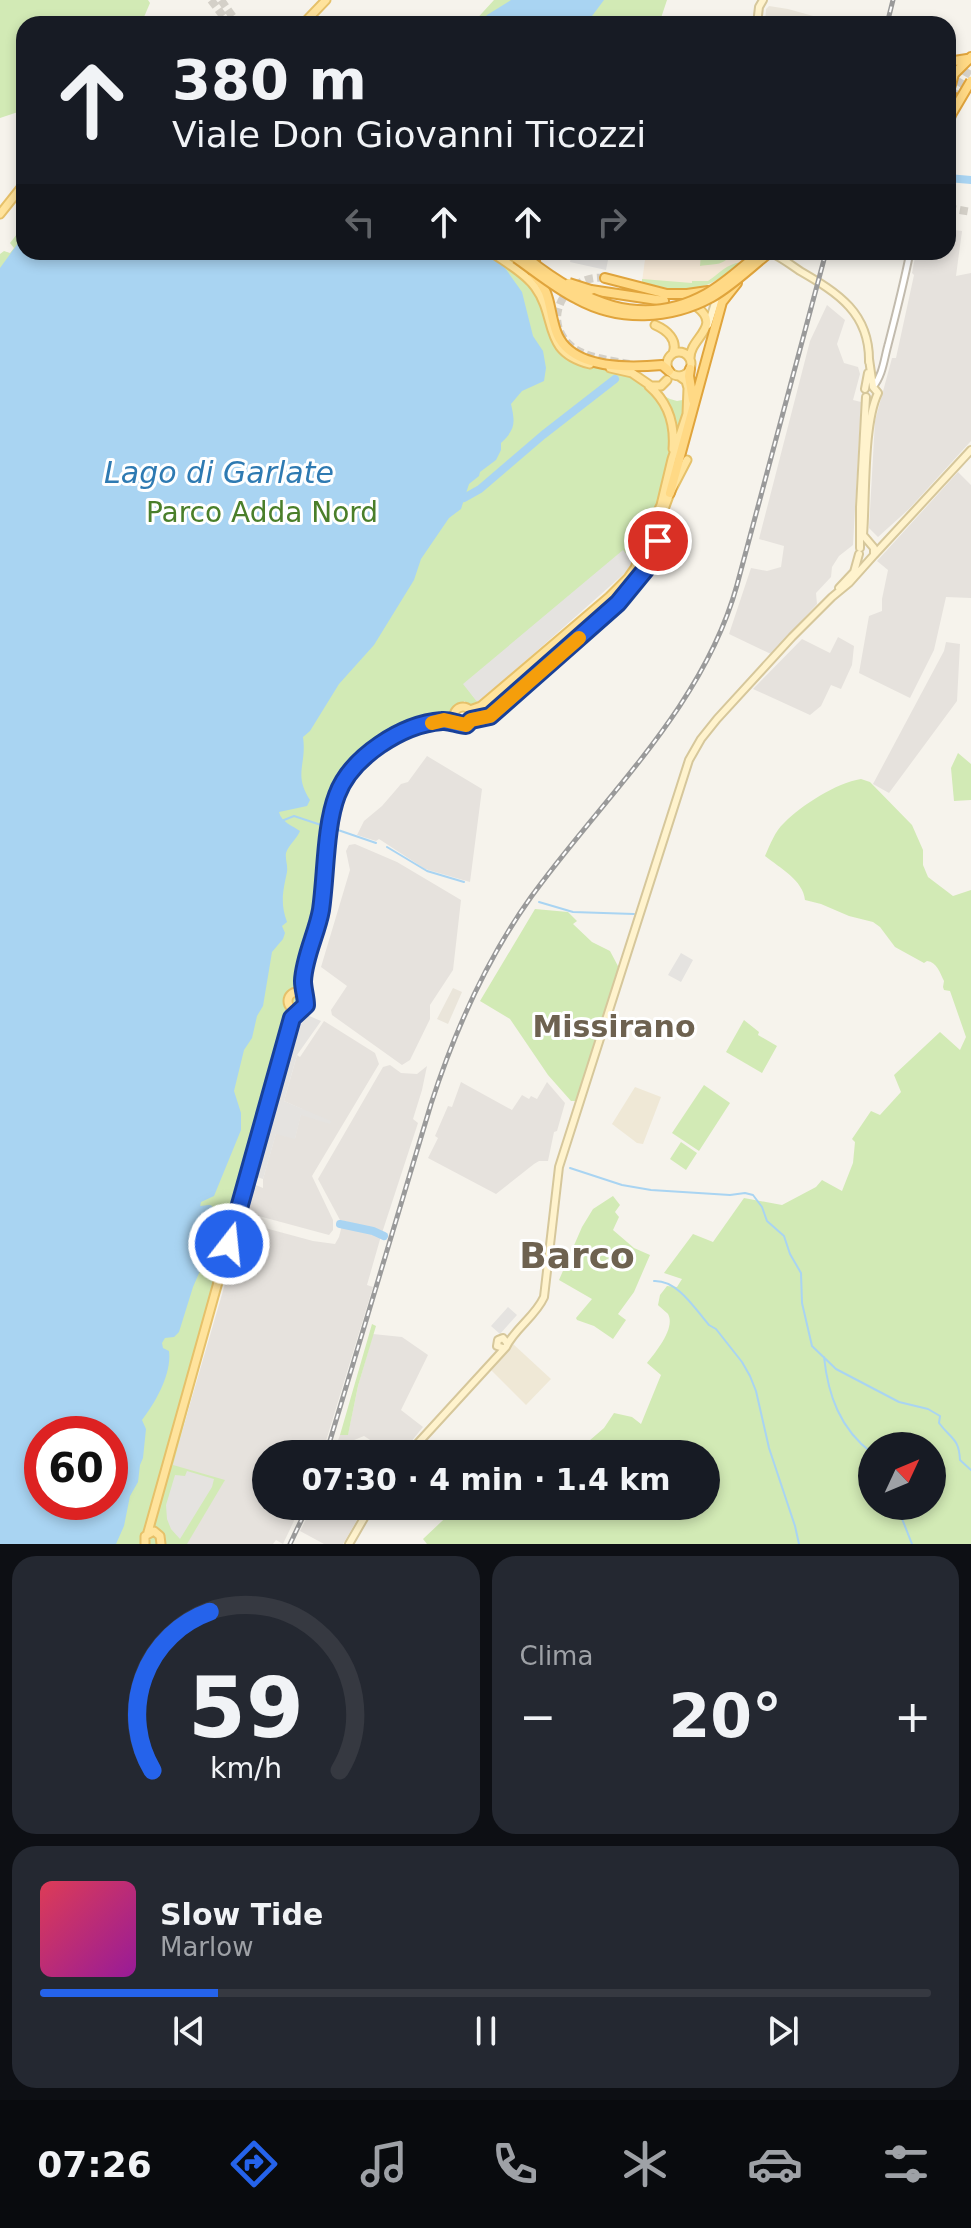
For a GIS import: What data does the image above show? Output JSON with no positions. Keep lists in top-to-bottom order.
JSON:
{
  "districts": ["Missirano", "Barco"],
  "water": ["Lago di Garlate"],
  "parks": ["Parco Adda Nord"],
  "north": "top right",
  "page": {
    "turn": ["380 m", "Viale Don Giovanni Ticozzi"],
    "limit": "60",
    "trip": "07:30 · 4 min · 1.4 km",
    "tile": "Clima",
    "heat": ["−", "20°", "+"],
    "song": ["Slow Tide", "Marlow"],
    "tabs": "07:26",
    "gauge": ["59", "km/h"]
  }
}
